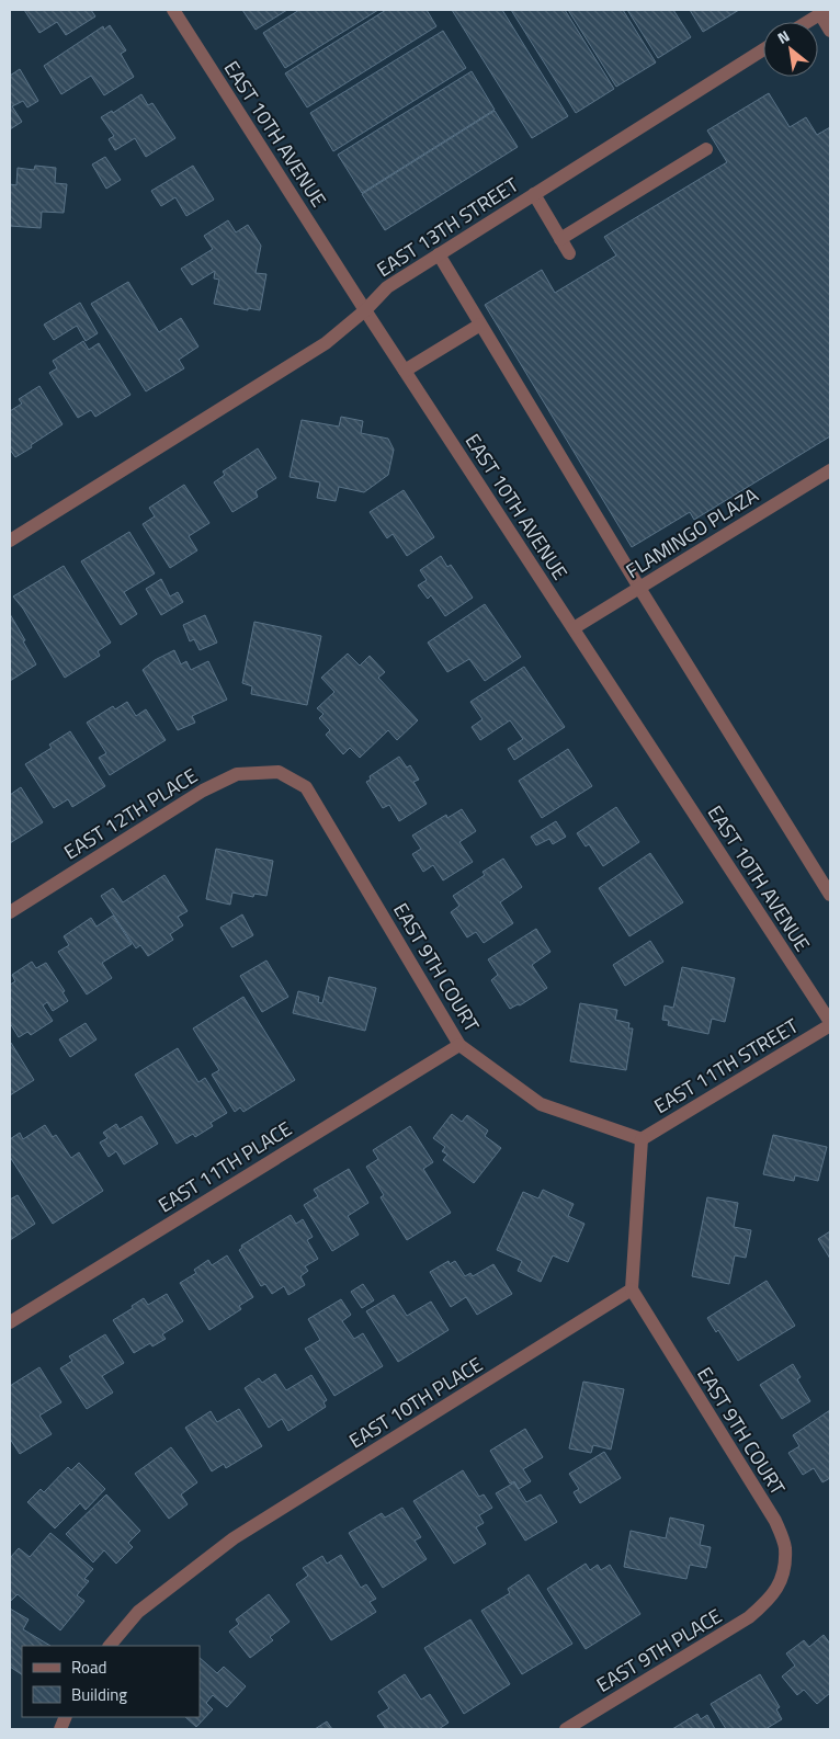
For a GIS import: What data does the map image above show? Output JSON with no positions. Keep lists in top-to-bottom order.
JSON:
{
  "streets": {
    "street": [
      "EAST 10TH AVENUE",
      "EAST 13TH STREET",
      "FLAMINGO PLAZA",
      "EAST 12TH PLACE",
      "EAST 9TH COURT",
      "EAST 11TH STREET",
      "EAST 11TH PLACE",
      "EAST 10TH PLACE",
      "EAST 9TH PLACE"
    ]
  },
  "crossings": [
    ["EAST 10TH AVENUE", "EAST 13TH STREET"],
    ["EAST 10TH AVENUE", "FLAMINGO PLAZA"],
    ["EAST 10TH AVENUE", "EAST 11TH STREET"],
    ["EAST 12TH PLACE", "EAST 9TH COURT"],
    ["EAST 9TH COURT", "EAST 11TH STREET"],
    ["EAST 9TH COURT", "EAST 11TH PLACE"],
    ["EAST 9TH COURT", "EAST 10TH PLACE"],
    ["EAST 9TH COURT", "EAST 9TH PLACE"]
  ],
  "legend": ["Road", "Building"],
  "north": "top left"
}
